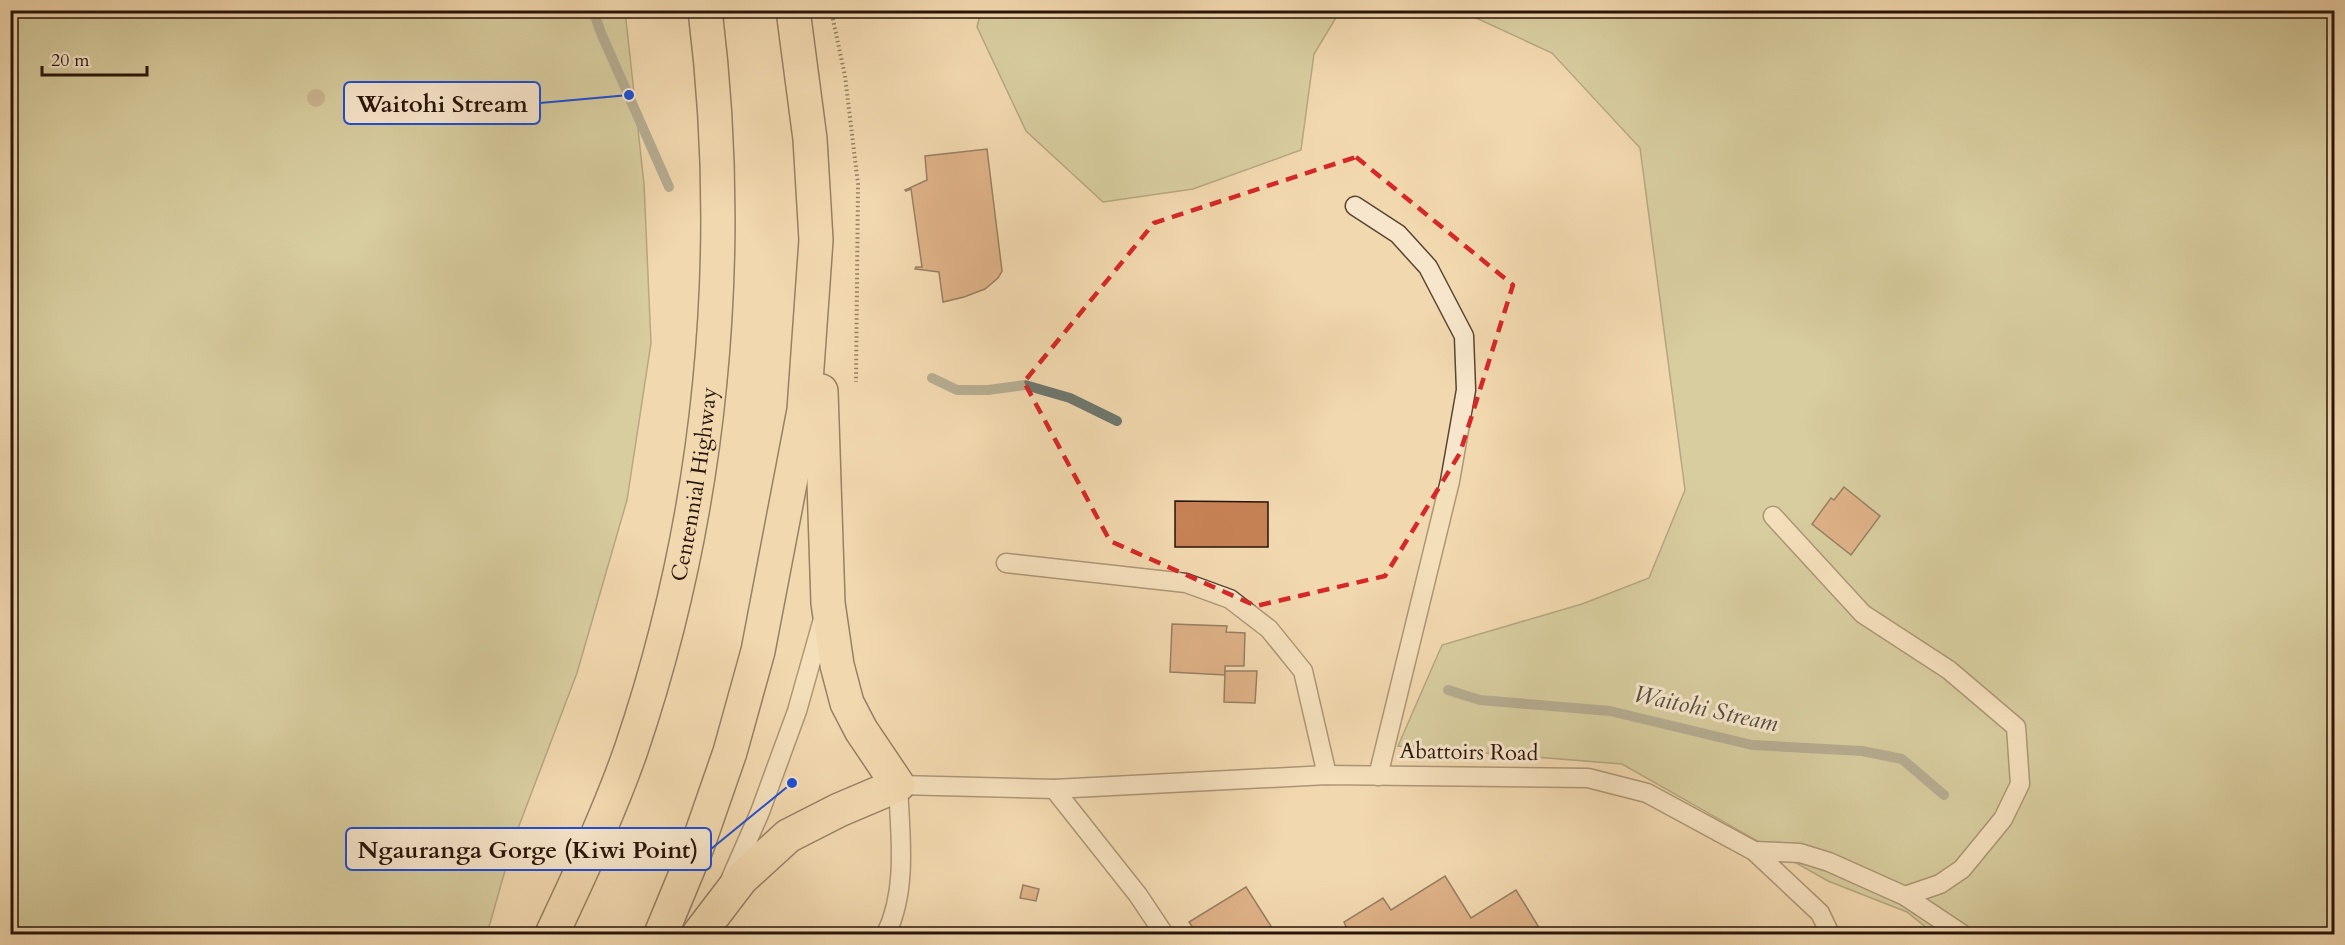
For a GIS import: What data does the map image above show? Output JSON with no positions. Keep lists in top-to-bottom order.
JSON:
{
  "streets": {
    "highway": ["Centennial Highway"],
    "lane": ["Abattoirs Road"]
  },
  "water": ["Waitohi Stream"],
  "places": ["Waitohi Stream", "Ngauranga Gorge (Kiwi Point)"],
  "scale_bar": "20 m"
}
